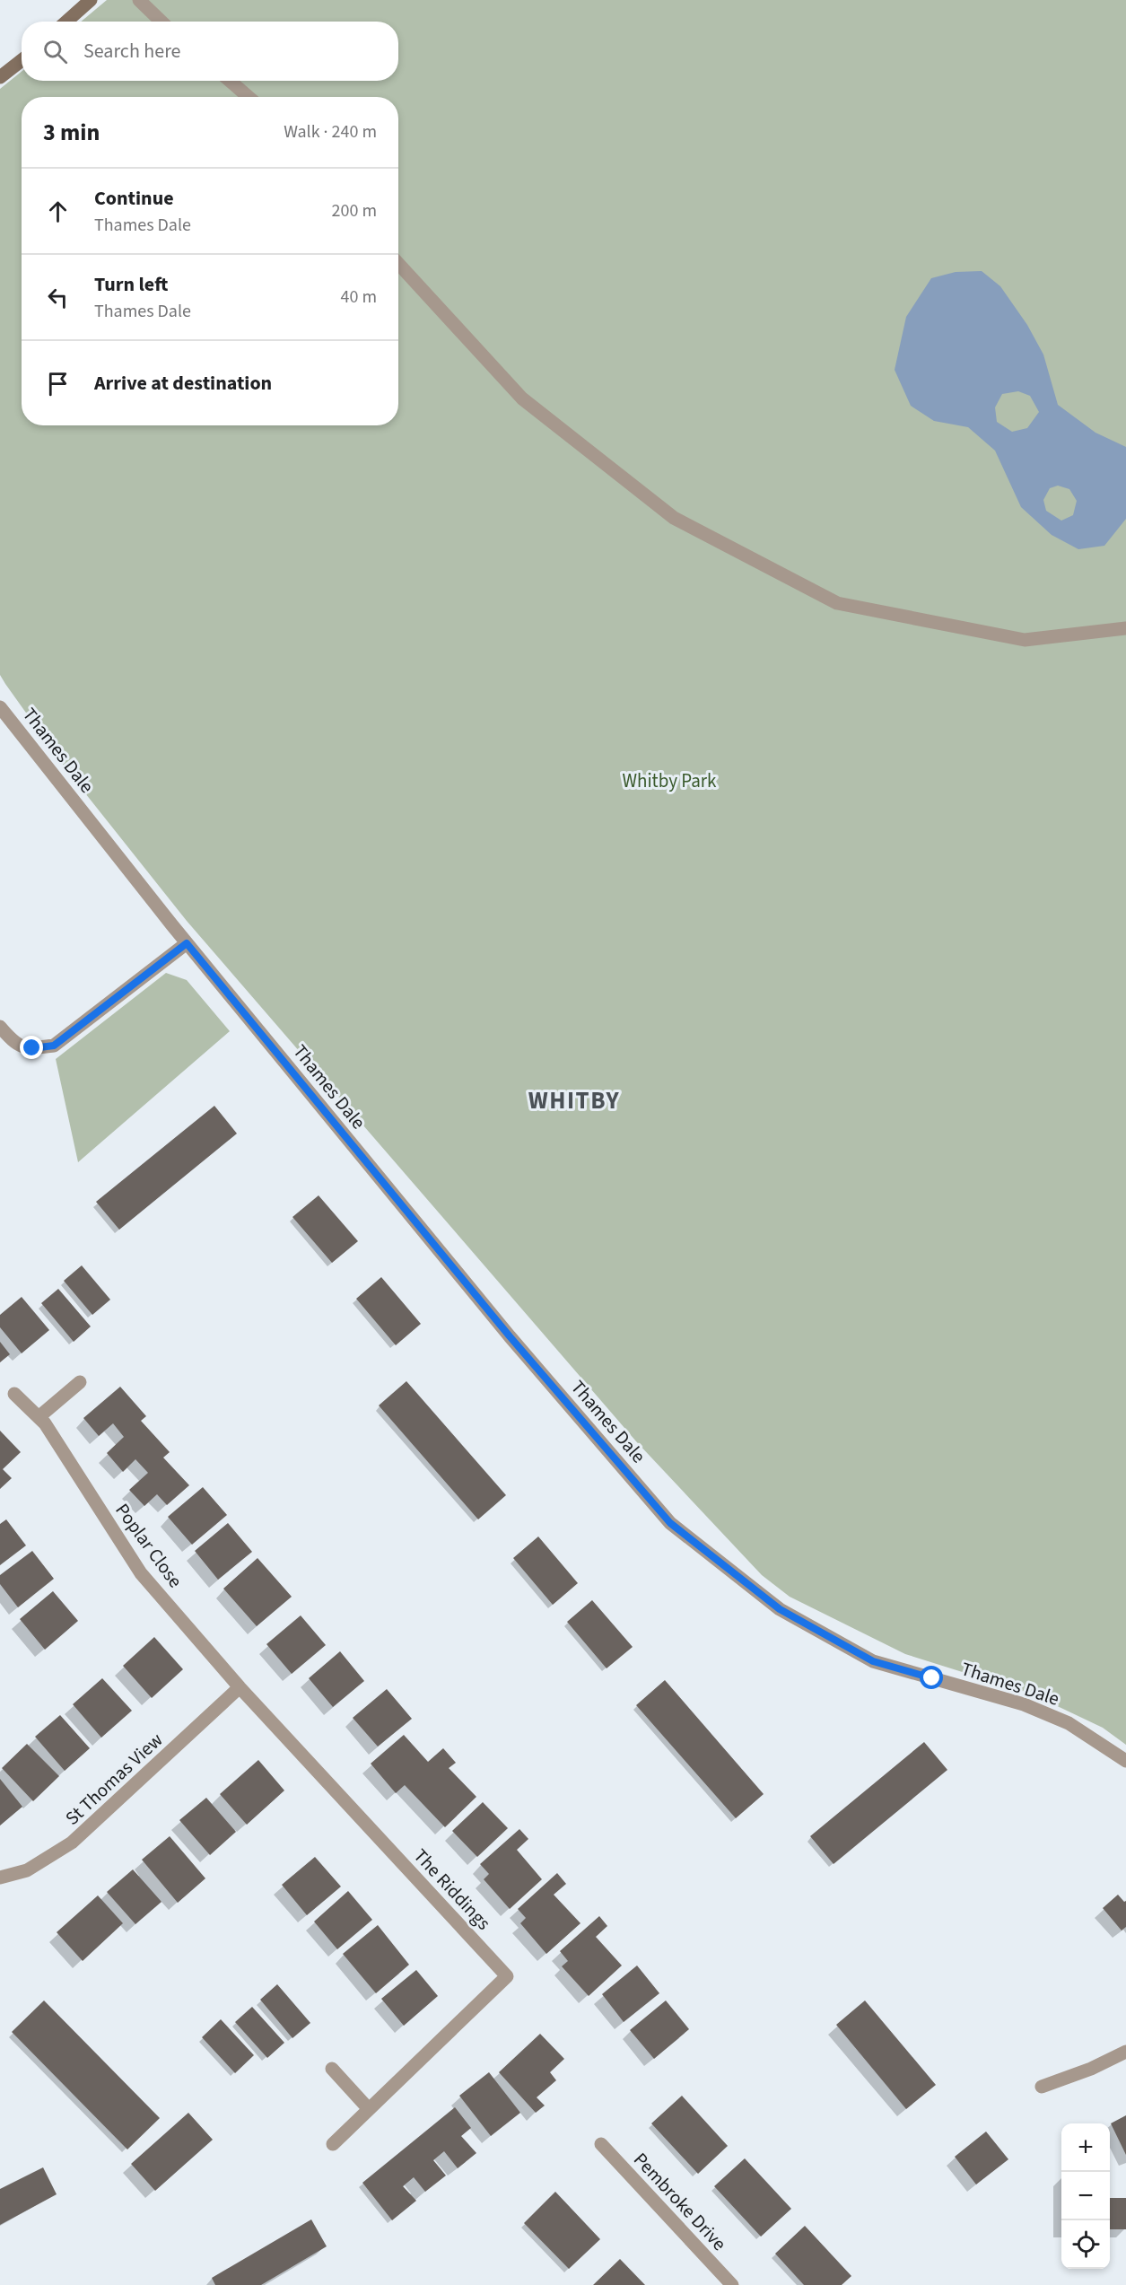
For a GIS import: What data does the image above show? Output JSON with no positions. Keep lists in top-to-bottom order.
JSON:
{
  "streets": {
    "street": [
      "Thames Dale",
      "Poplar Close",
      "St Thomas View",
      "The Riddings",
      "Pembroke Drive"
    ]
  },
  "crossings": [
    ["Poplar Close", "St Thomas View"],
    ["Poplar Close", "The Riddings"],
    ["St Thomas View", "The Riddings"]
  ],
  "districts": ["WHITBY"],
  "parks": ["Whitby Park"],
  "page": {
    "search": "Search here",
    "heading": ["3 min", "Walk · 240 m"],
    "list": [
      ["Continue", "Thames Dale", "200 m"],
      ["Turn left", "Thames Dale", "40 m"],
      "Arrive at destination"
    ],
    "map_buttons": ["+", "−"]
  }
}
